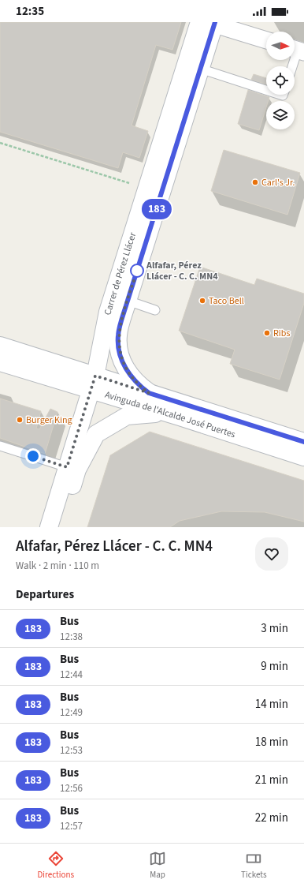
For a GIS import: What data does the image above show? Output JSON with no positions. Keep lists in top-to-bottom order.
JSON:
{
  "streets": {
    "street": ["Carrer de Pérez Llácer", "Avinguda de l'Alcalde José Puertes"]
  },
  "crossings": [
    ["Carrer de Pérez Llácer", "Avinguda de l'Alcalde José Puertes"]
  ],
  "places": [
    "Carl's Jr.",
    "Alfafar, Pérez Llácer - C. C. MN4",
    "Taco Bell",
    "Ribs",
    "Burger King"
  ],
  "lines": ["bus line 183"],
  "north": "right",
  "page": {
    "status": "12:35",
    "on_map": "183",
    "heading": [
      ["Alfafar, Pérez Llácer - C. C. MN4", "Walk · 2 min · 110 m"],
      "Departures"
    ],
    "list": [
      {
        "mark": "183",
        "name": "Bus",
        "note": "12:38",
        "value": "3 min"
      },
      {
        "mark": "183",
        "name": "Bus",
        "note": "12:44",
        "value": "9 min"
      },
      {
        "mark": "183",
        "name": "Bus",
        "note": "12:49",
        "value": "14 min"
      },
      {
        "mark": "183",
        "name": "Bus",
        "note": "12:53",
        "value": "18 min"
      },
      {
        "mark": "183",
        "name": "Bus",
        "note": "12:56",
        "value": "21 min"
      },
      {
        "mark": "183",
        "name": "Bus",
        "note": "12:57",
        "value": "22 min"
      }
    ],
    "tabs": ["Directions", "Map", "Tickets"]
  }
}
